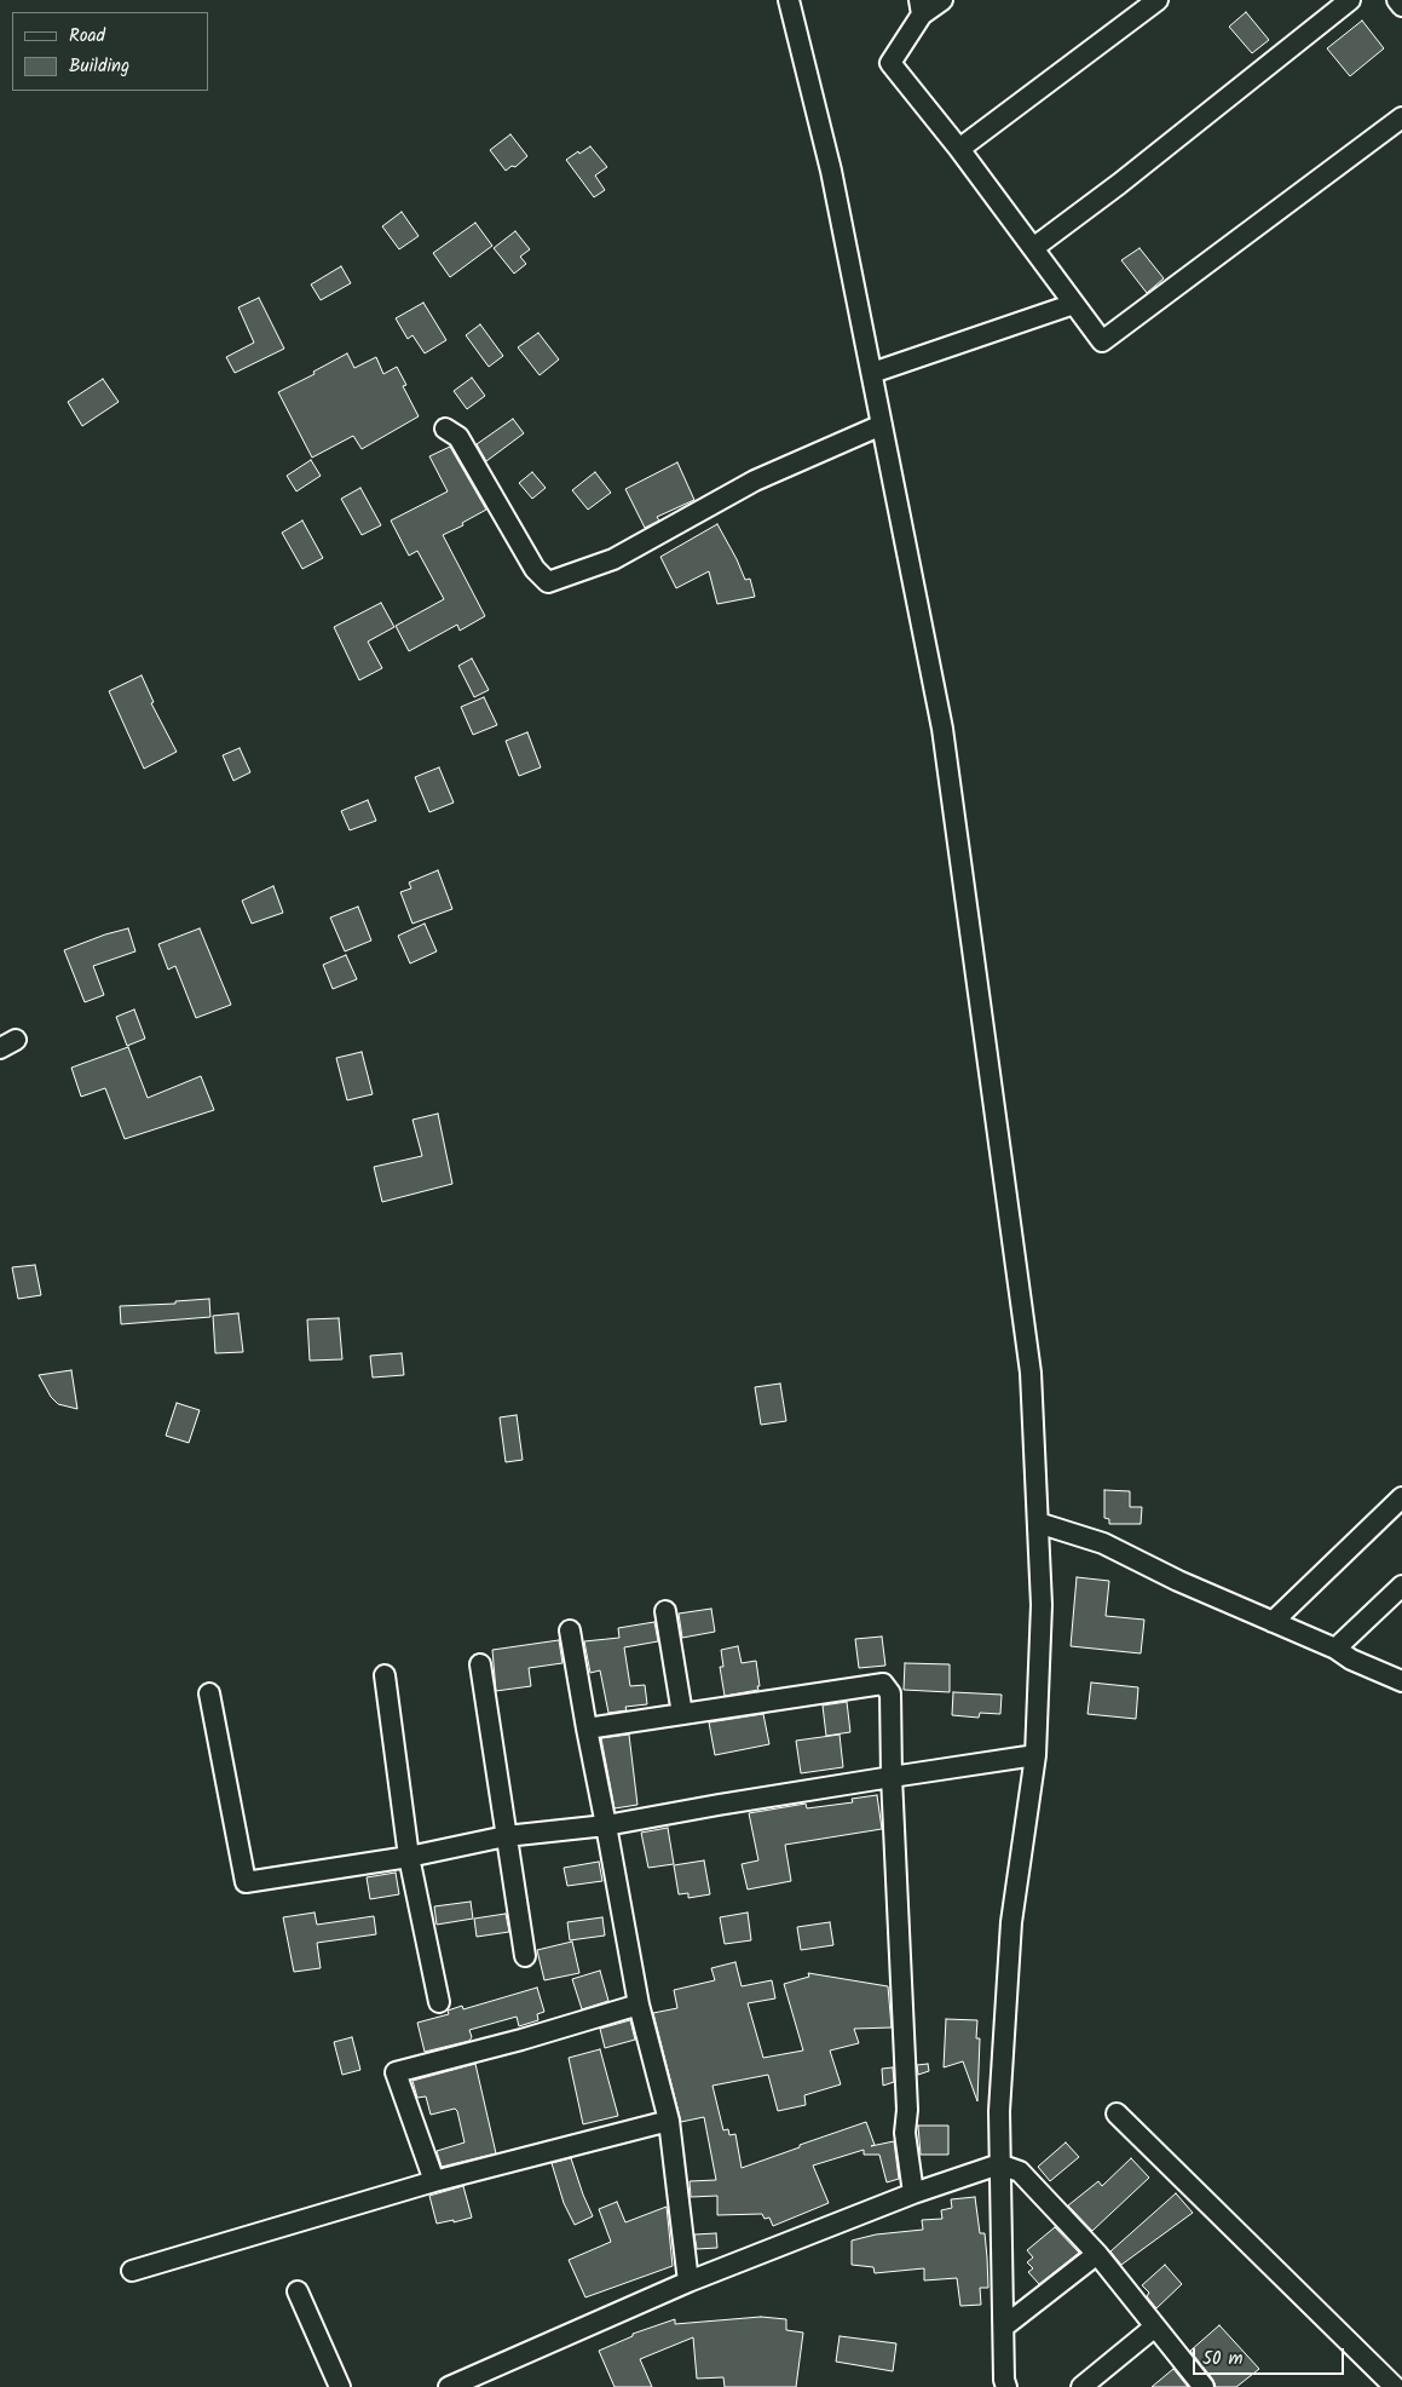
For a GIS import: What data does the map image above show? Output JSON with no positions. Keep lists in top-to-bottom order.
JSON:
{
  "legend": ["Road", "Building"],
  "scale_bar": "50 m"
}
